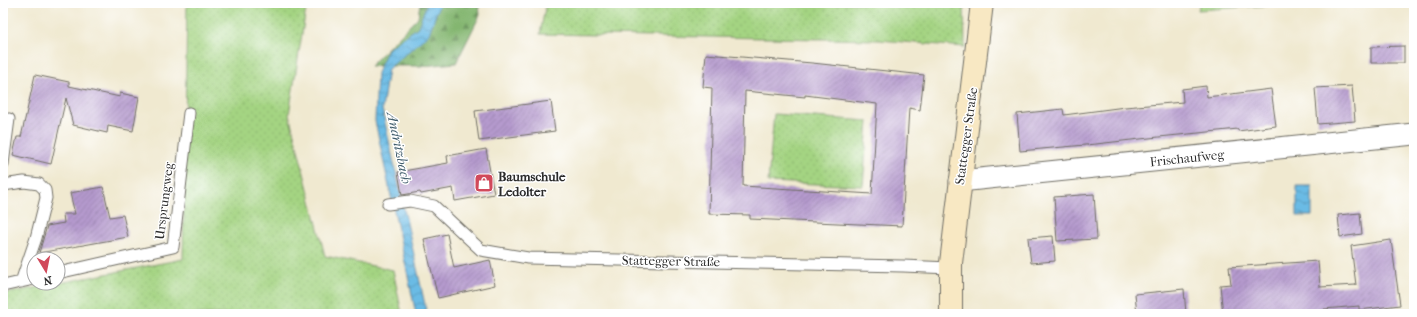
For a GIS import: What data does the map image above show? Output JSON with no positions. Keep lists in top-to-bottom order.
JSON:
{
  "streets": {
    "main road": ["Stattegger Straße"],
    "street": ["Frischaufweg"],
    "lane": ["Ursprungweg"]
  },
  "crossings": [
    ["Stattegger Straße", "Frischaufweg"]
  ],
  "water": ["Andritzbach"],
  "places": {
    "shop": ["Baumschule Ledolter"]
  },
  "north": "bottom"
}
